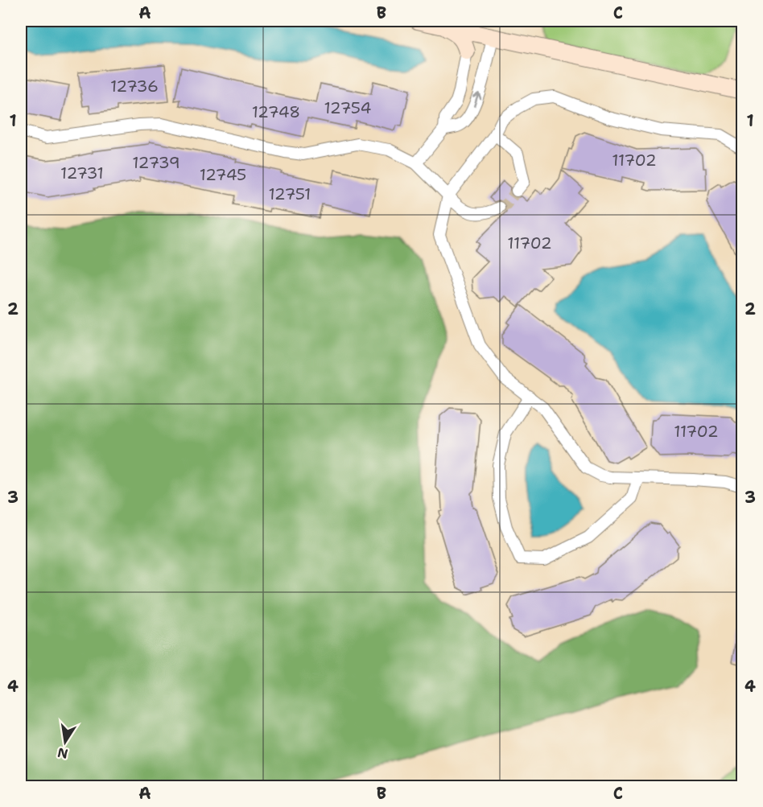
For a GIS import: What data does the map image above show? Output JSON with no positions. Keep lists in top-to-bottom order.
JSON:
{
  "house_numbers": [
    "12736",
    "12754",
    "12748",
    "11702",
    "12739",
    "12731",
    "12745",
    "12751",
    "11702",
    "11702"
  ],
  "north": "bottom",
  "grid": {
    "columns": ["A", "B", "C"],
    "rows": [
      "1",
      "2",
      "3",
      "4"
    ]
  }
}
